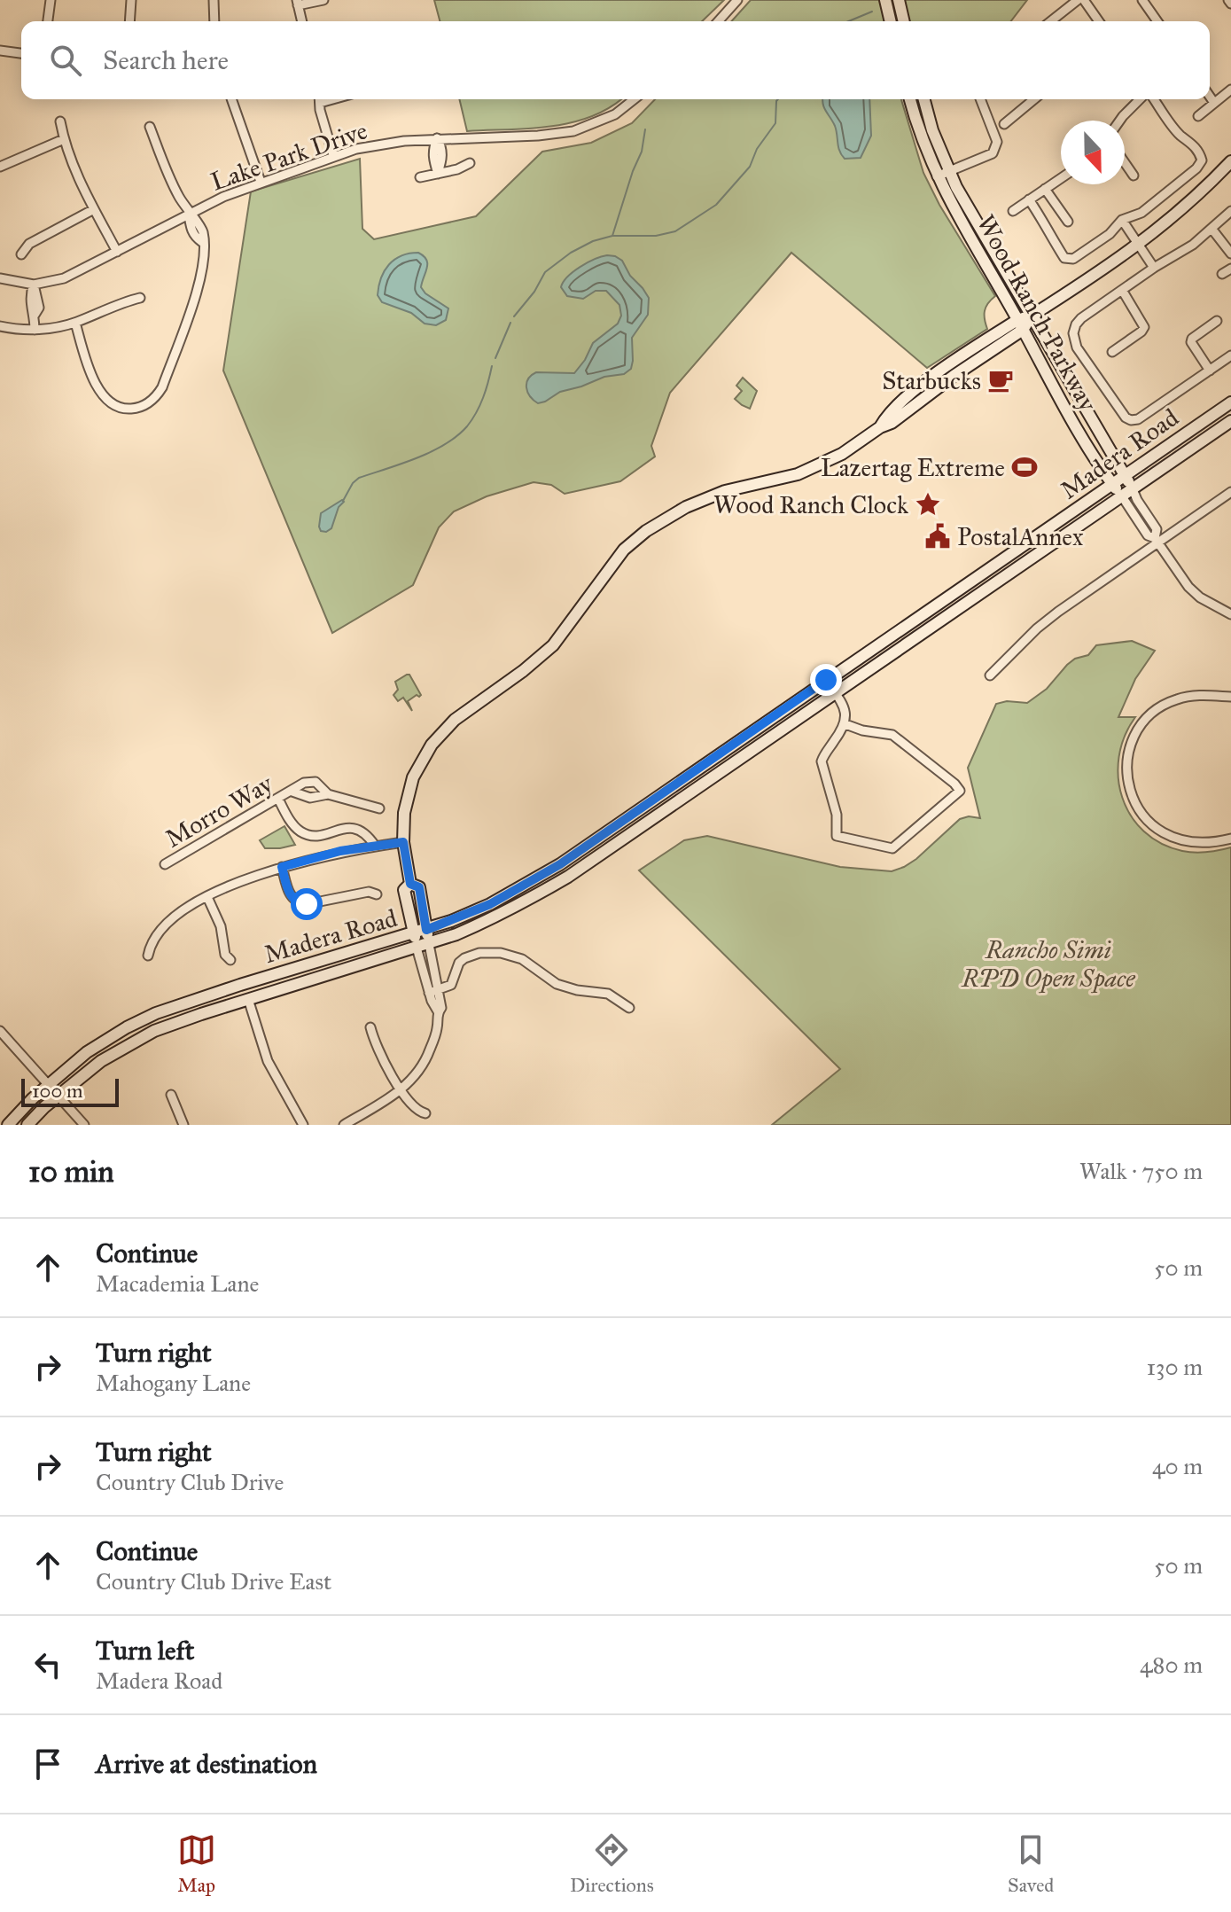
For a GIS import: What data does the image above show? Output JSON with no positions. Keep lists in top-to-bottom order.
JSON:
{
  "streets": {
    "main road": ["Wood Ranch Parkway", "Madera Road"],
    "street": ["Lake Park Drive", "Morro Way"]
  },
  "crossings": [
    ["Wood Ranch Parkway", "Madera Road"]
  ],
  "parks": ["Rancho Simi RPD Open Space"],
  "places": {
    "cafe": ["Starbucks"],
    "sports": ["Lazertag Extreme"],
    "place": ["Wood Ranch Clock"],
    "public building": ["PostalAnnex"]
  },
  "scale_bar": "100 m",
  "north": "bottom",
  "page": {
    "search": "Search here",
    "scale": "100 m",
    "heading": ["10 min", "Walk · 750 m"],
    "list": [
      ["Continue", "Macademia Lane", "50 m"],
      ["Turn right", "Mahogany Lane", "130 m"],
      ["Turn right", "Country Club Drive", "40 m"],
      ["Continue", "Country Club Drive East", "50 m"],
      ["Turn left", "Madera Road", "480 m"],
      "Arrive at destination"
    ],
    "nav": ["Map", "Directions", "Saved"]
  }
}
